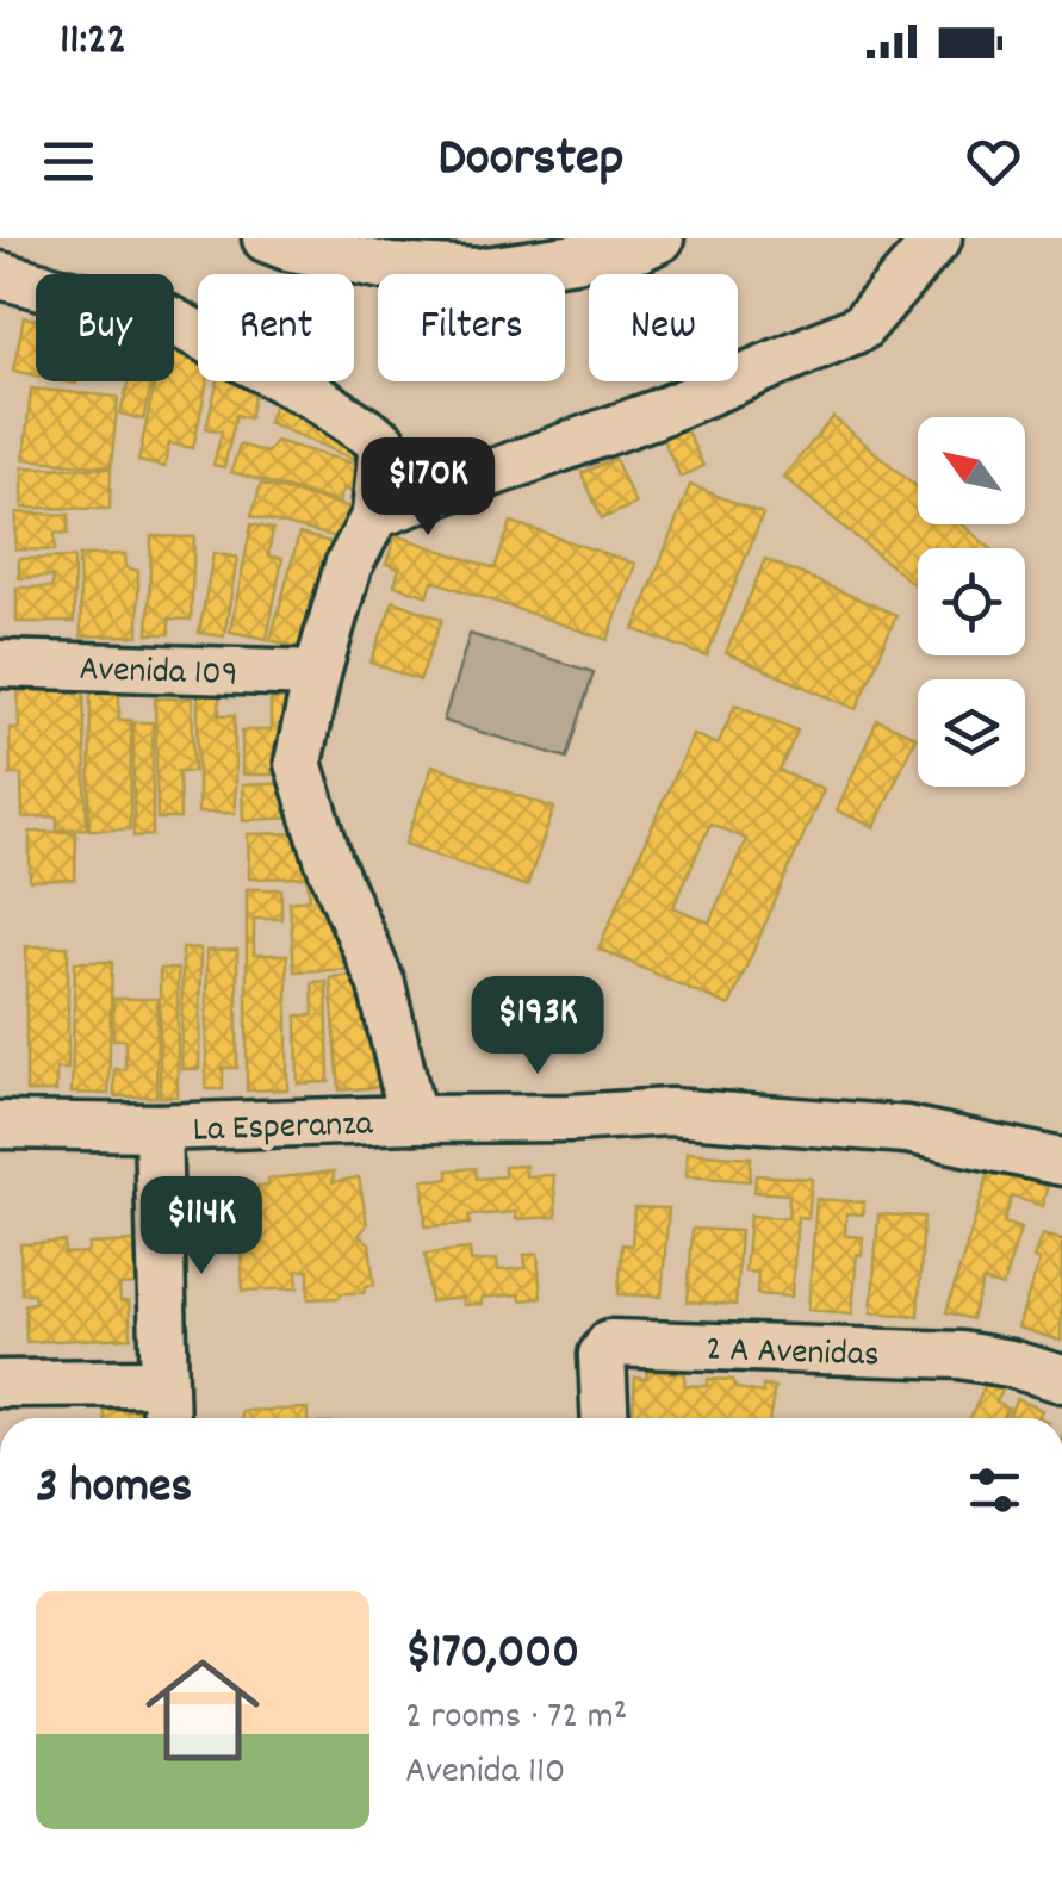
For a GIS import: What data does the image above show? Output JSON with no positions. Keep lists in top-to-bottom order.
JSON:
{
  "streets": {
    "street": ["Avenida 109", "La Esperanza", "2 A Avenidas"]
  },
  "north": "top left",
  "page": {
    "status": "11:22",
    "header": "Doorstep",
    "chip": [
      "Buy",
      "Rent",
      "Filters",
      "New"
    ],
    "price": ["$170K", "$193K", "$114K"],
    "heading": "3 homes",
    "list": [
      {
        "name": "$170,000",
        "note": "2 rooms · 72 m² · Avenida 110"
      }
    ]
  }
}
